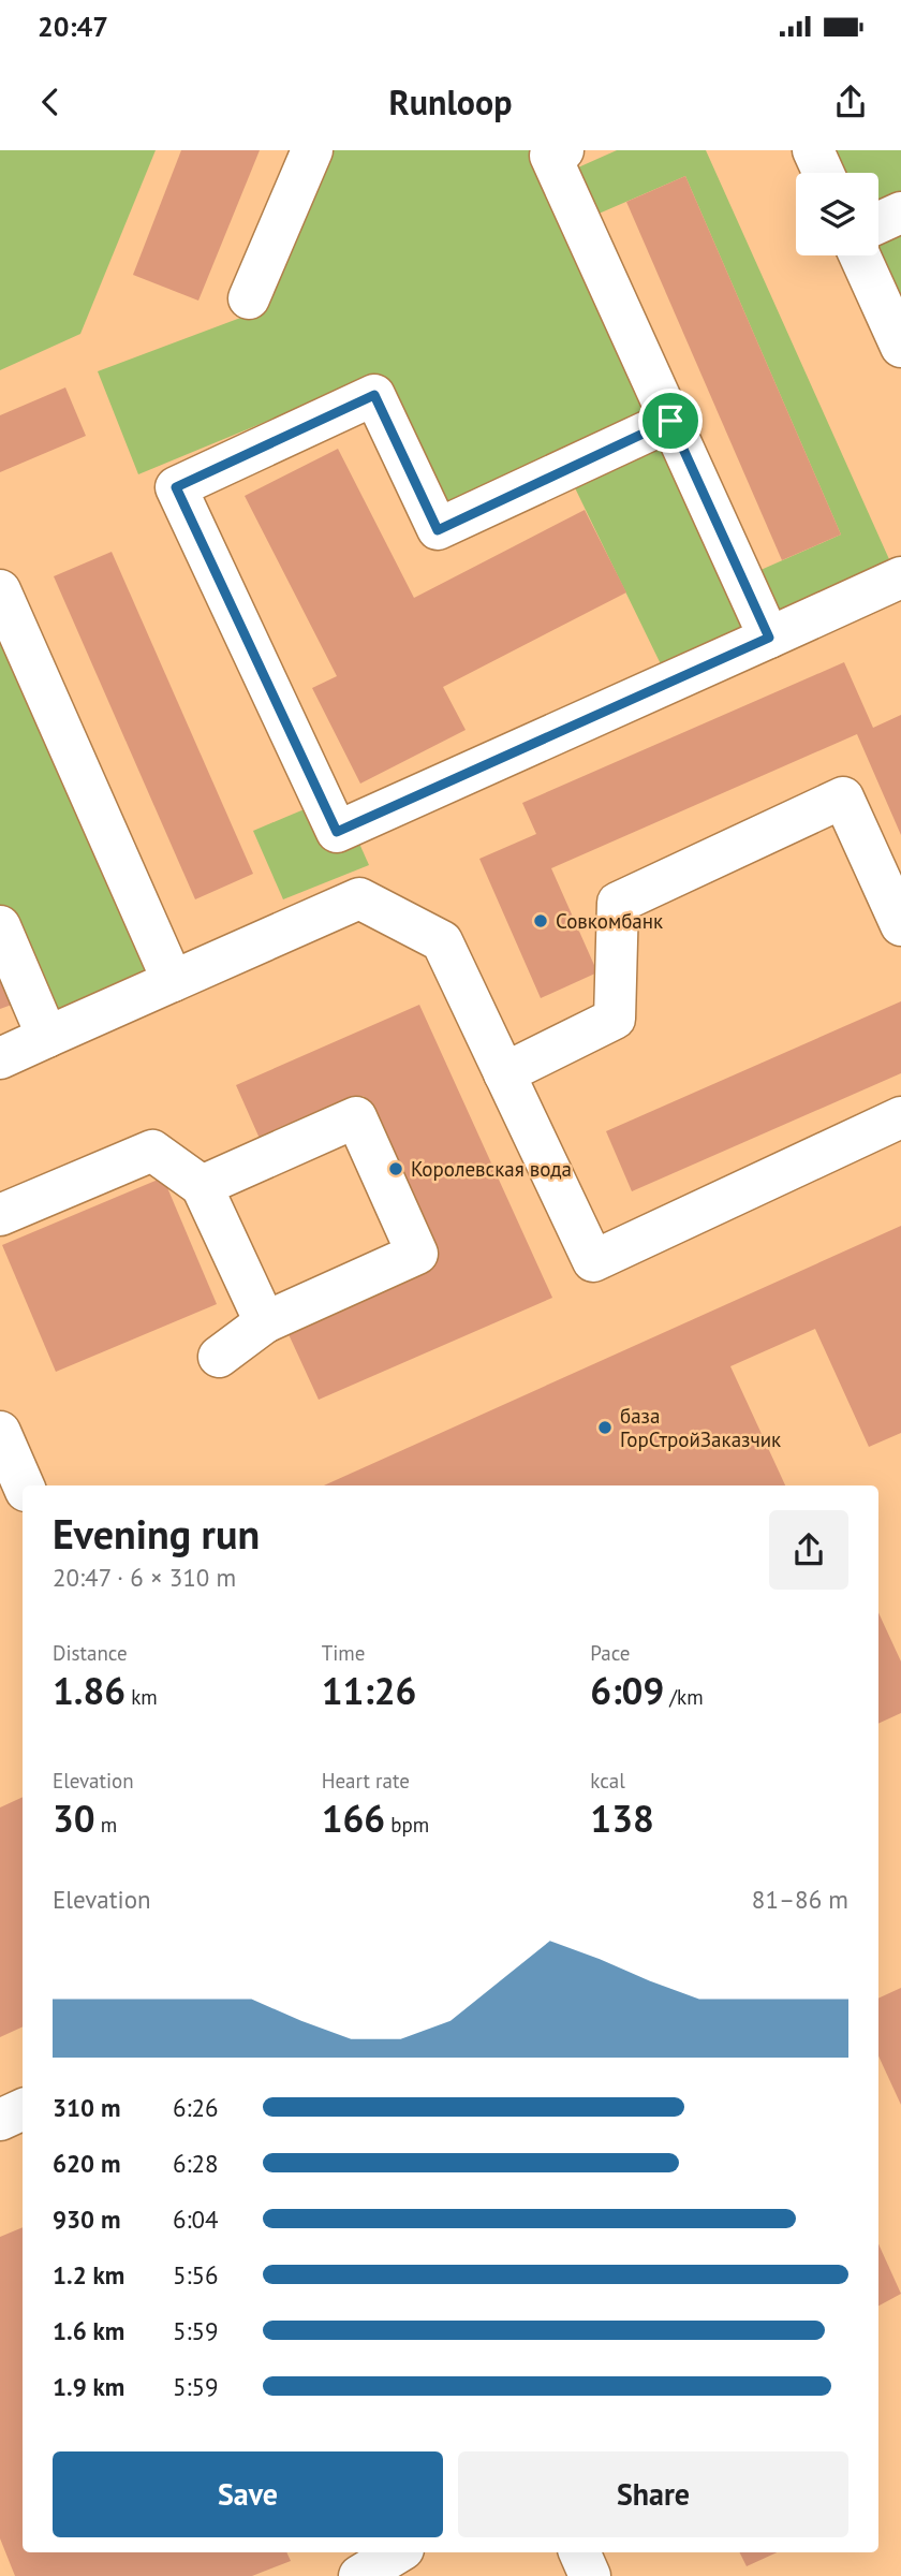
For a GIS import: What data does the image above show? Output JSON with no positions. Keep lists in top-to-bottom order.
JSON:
{
  "places": ["Совкомбанк", "Королевская вода", "база ГорСтройЗаказчик"],
  "page": {
    "status": "20:47",
    "header": "Runloop",
    "heading": ["Evening run", "20:47 · 6 × 310 m"],
    "stats": [
      ["Distance", "1.86 km"],
      ["Time", "11:26"],
      ["Pace", "6:09 /km"],
      ["Elevation", "30 m"],
      ["Heart rate", "166 bpm"],
      ["kcal", "138"]
    ],
    "chart": ["Elevation", "81–86 m"],
    "list": [
      {
        "name": "310 m",
        "note": "6:26"
      },
      {
        "name": "620 m",
        "note": "6:28"
      },
      {
        "name": "930 m",
        "note": "6:04"
      },
      {
        "name": "1.2 km",
        "note": "5:56"
      },
      {
        "name": "1.6 km",
        "note": "5:59"
      },
      {
        "name": "1.9 km",
        "note": "5:59"
      }
    ],
    "buttons": ["Save", "Share"]
  }
}
